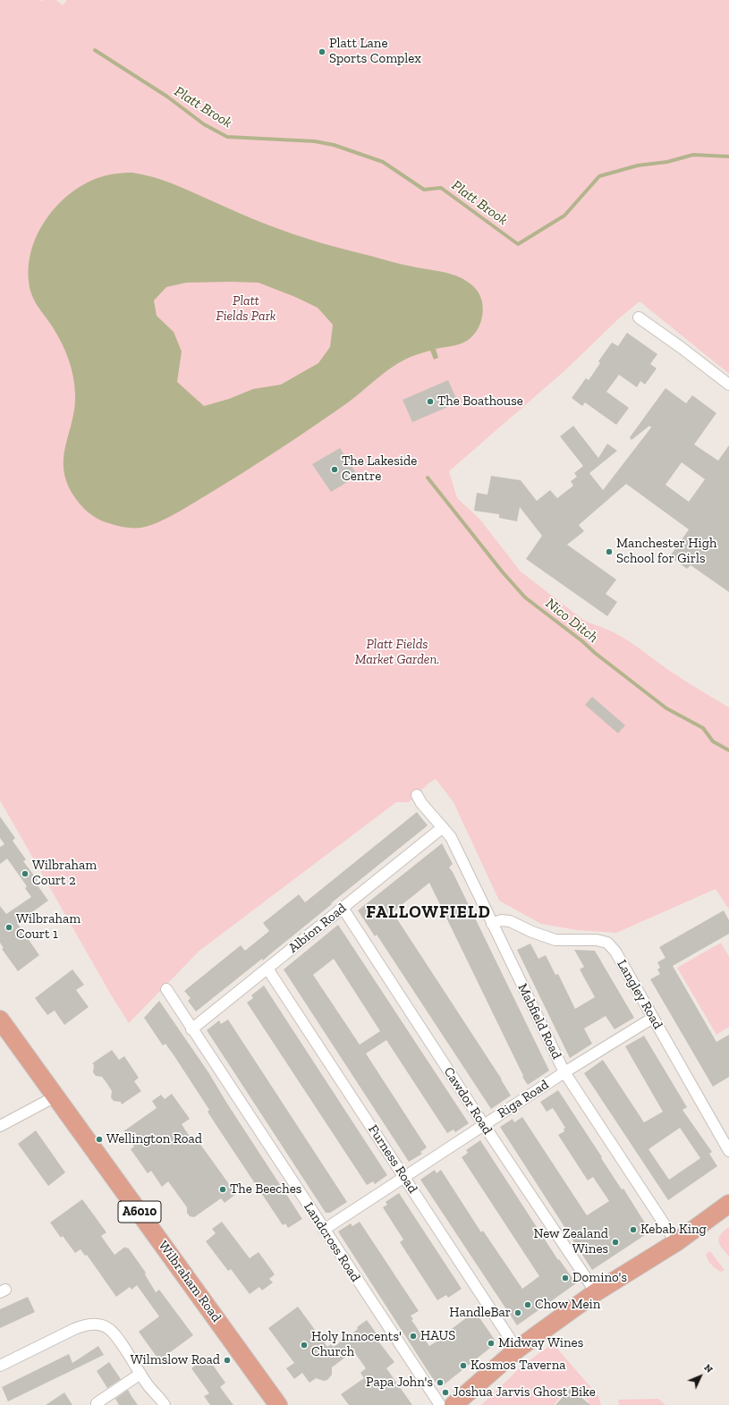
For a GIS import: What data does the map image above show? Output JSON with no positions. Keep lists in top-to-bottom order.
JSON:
{
  "streets": {
    "highway": ["A6010", "Wilbraham Road"],
    "street": [
      "Albion Road",
      "Langley Road",
      "Mabfield Road",
      "Riga Road",
      "Cawdor Road",
      "Furness Road",
      "Landcross Road"
    ]
  },
  "crossings": [
    ["Albion Road", "Mabfield Road"],
    ["Albion Road", "Cawdor Road"],
    ["Albion Road", "Furness Road"],
    ["Albion Road", "Landcross Road"],
    ["Langley Road", "Mabfield Road"],
    ["Langley Road", "Riga Road"],
    ["Mabfield Road", "Riga Road"],
    ["Riga Road", "Cawdor Road"],
    ["Riga Road", "Furness Road"],
    ["Riga Road", "Landcross Road"]
  ],
  "districts": ["FALLOWFIELD"],
  "water": ["Platt Brook", "Nico Ditch"],
  "parks": ["Platt Fields Park", "Platt Fields Market Garden."],
  "places": [
    "Platt Lane Sports Complex",
    "The Boathouse",
    "The Lakeside Centre",
    "Manchester High School for Girls",
    "Wilbraham Court 2",
    "Wilbraham Court 1",
    "Wellington Road",
    "The Beeches",
    "Kebab King",
    "New Zealand Wines",
    "Domino's",
    "Chow Mein",
    "HandleBar",
    "HAUS",
    "Midway Wines",
    "Holy Innocents' Church",
    "Wilmslow Road",
    "Kosmos Taverna",
    "Papa John's",
    "Joshua Jarvis Ghost Bike"
  ],
  "north": "top right"
}
